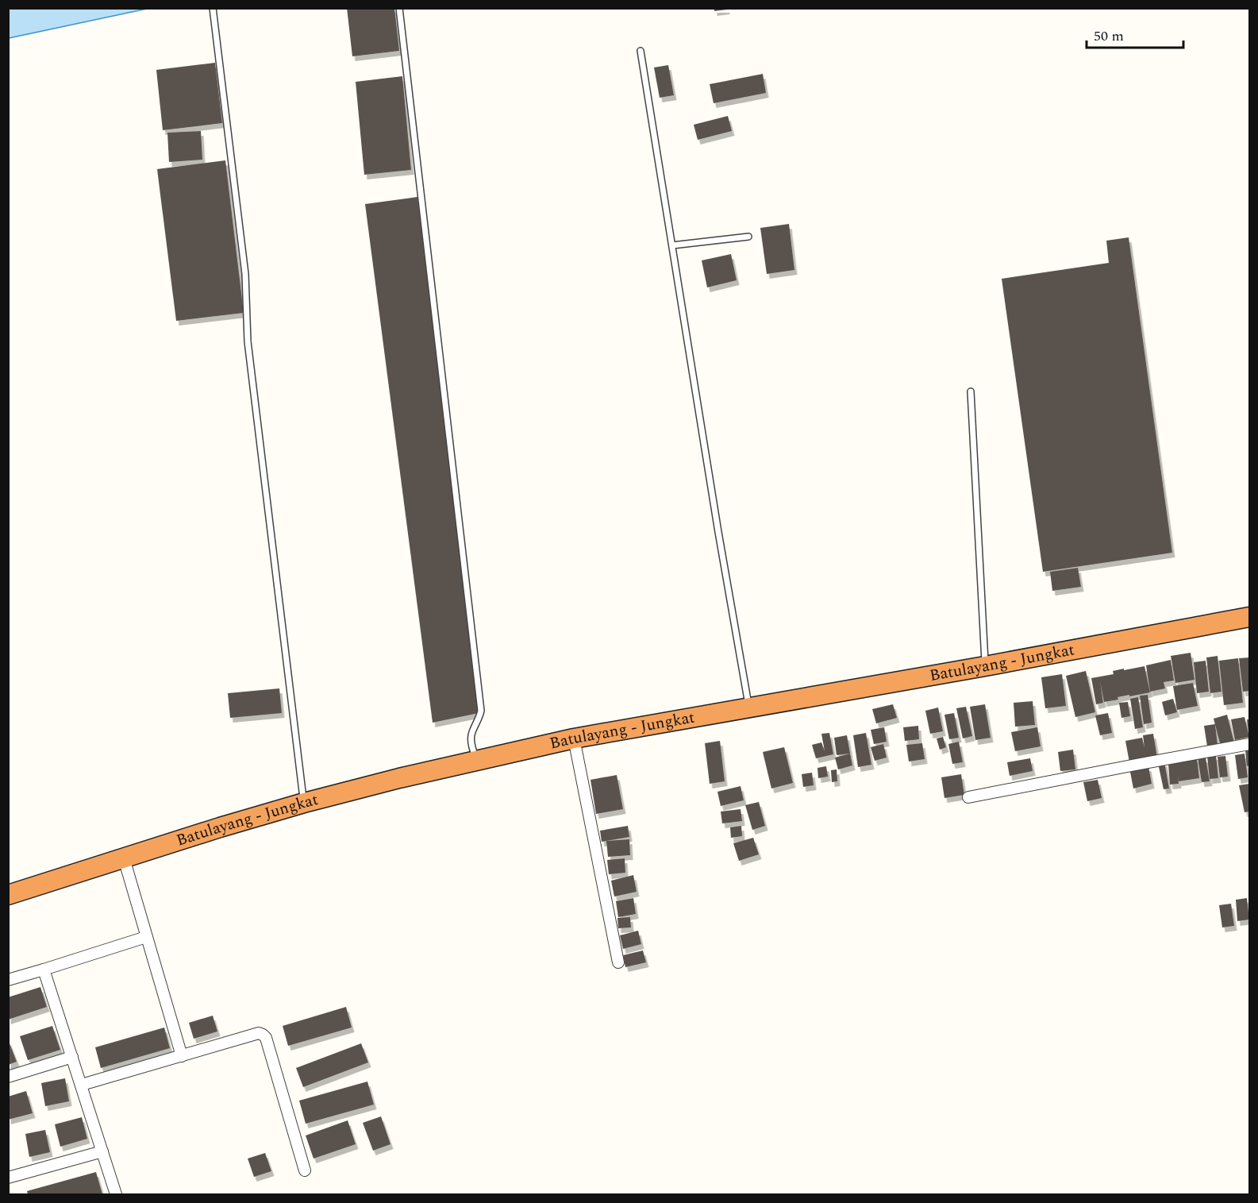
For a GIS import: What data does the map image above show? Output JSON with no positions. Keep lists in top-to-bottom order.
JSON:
{
  "streets": {
    "highway": ["Batulayang - Jungkat"]
  },
  "scale_bar": "50 m"
}
